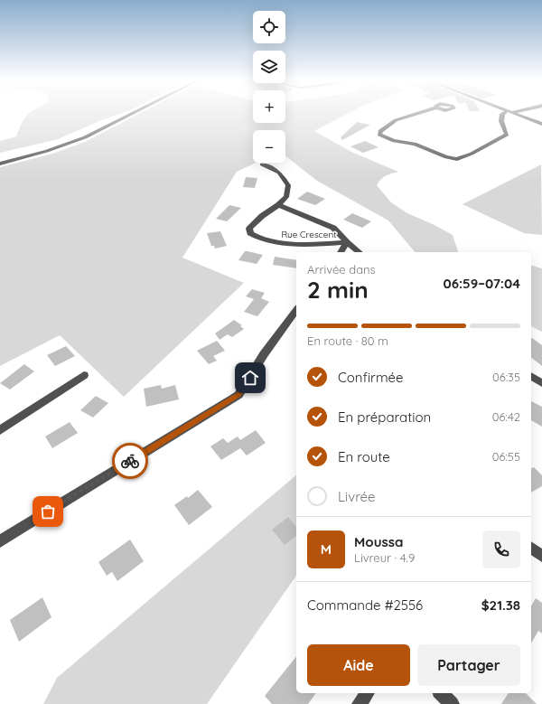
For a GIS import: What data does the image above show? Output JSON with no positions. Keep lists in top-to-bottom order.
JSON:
{
  "streets": {
    "street": ["Rue Crescent"]
  },
  "page": {
    "map_buttons": ["+", "−"],
    "heading": ["2 min", "Arrivée dans", "06:59–07:04"],
    "panel": [
      "Moussa",
      "Livreur · 4.9",
      "Commande #2556",
      "$21.38"
    ],
    "bar": "En route · 80 m",
    "list": [
      ["Confirmée", "06:35"],
      ["En préparation", "06:42"],
      ["En route", "06:55"],
      "Livrée"
    ],
    "round": "M",
    "buttons": ["Aide", "Partager"]
  }
}
